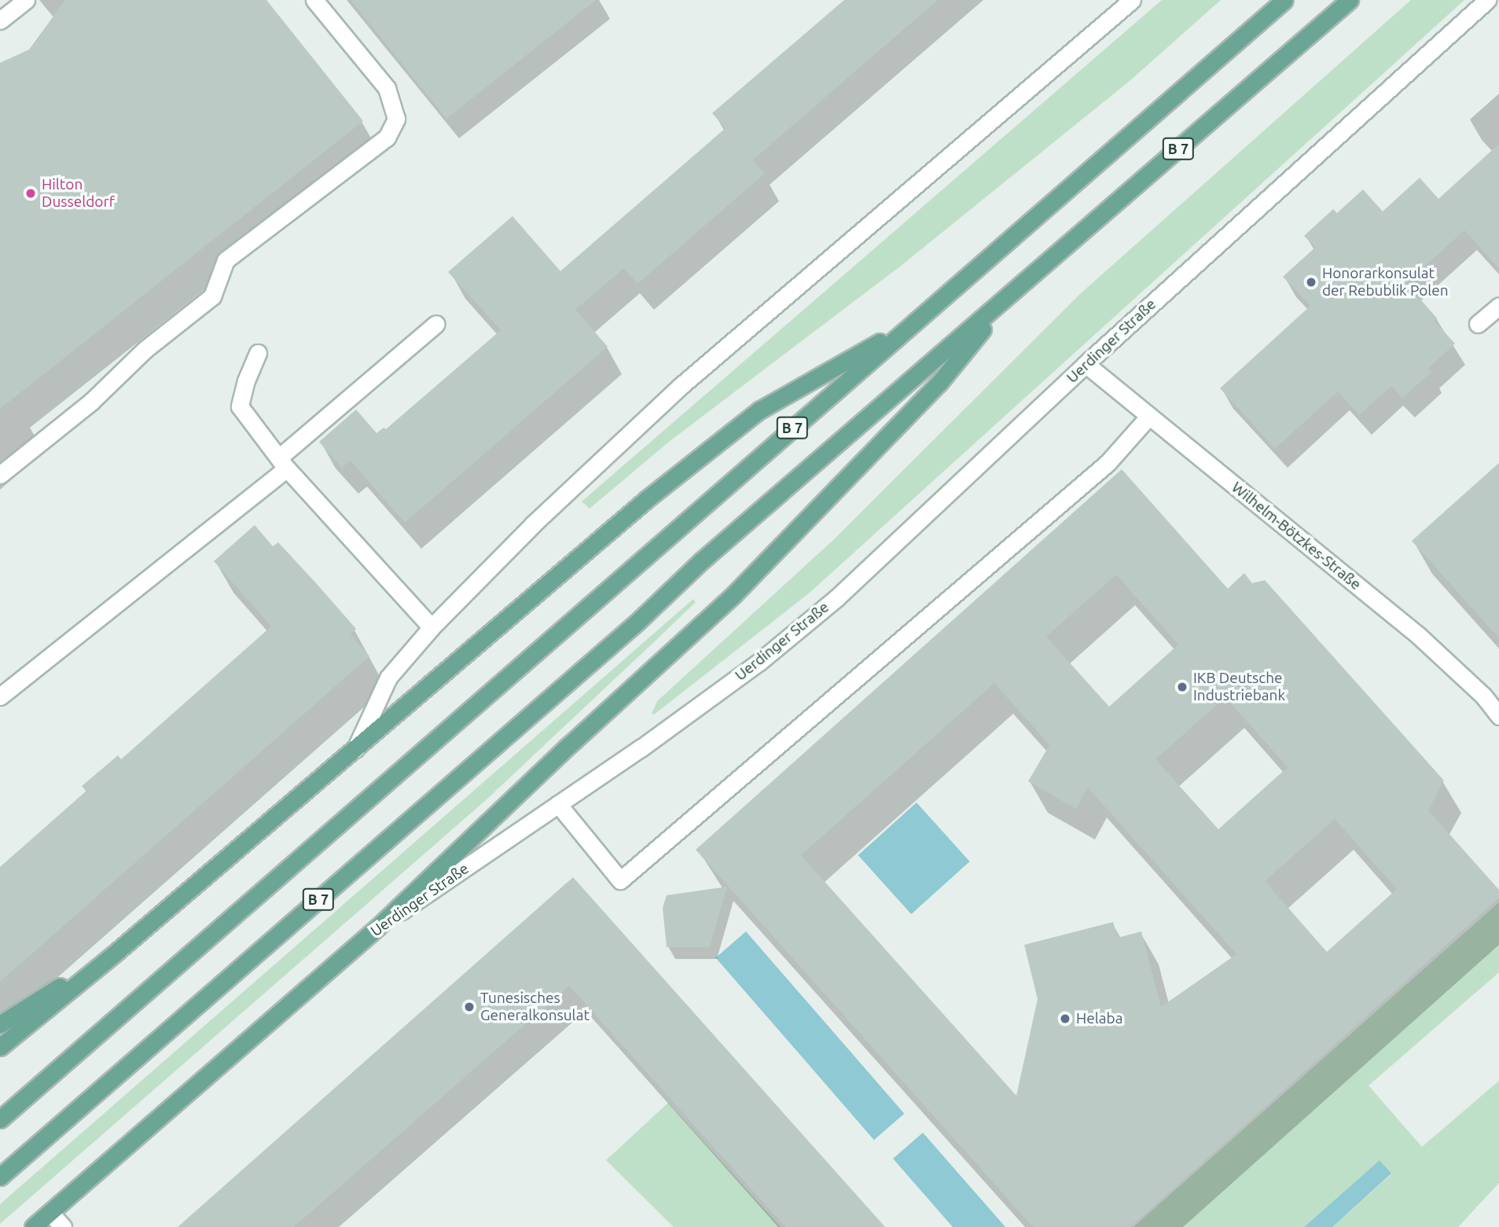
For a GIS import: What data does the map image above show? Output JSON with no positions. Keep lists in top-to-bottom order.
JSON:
{
  "streets": {
    "main road": ["B 7", "Uerdinger Straße"],
    "street": ["Wilhelm-Bötzkes-Straße"]
  },
  "crossings": [
    ["Uerdinger Straße", "Wilhelm-Bötzkes-Straße"]
  ],
  "places": [
    "Hilton Dusseldorf",
    "Honorarkonsulat der Rebublik Polen",
    "IKB Deutsche Industriebank",
    "Tunesisches Generalkonsulat",
    "Helaba"
  ]
}
